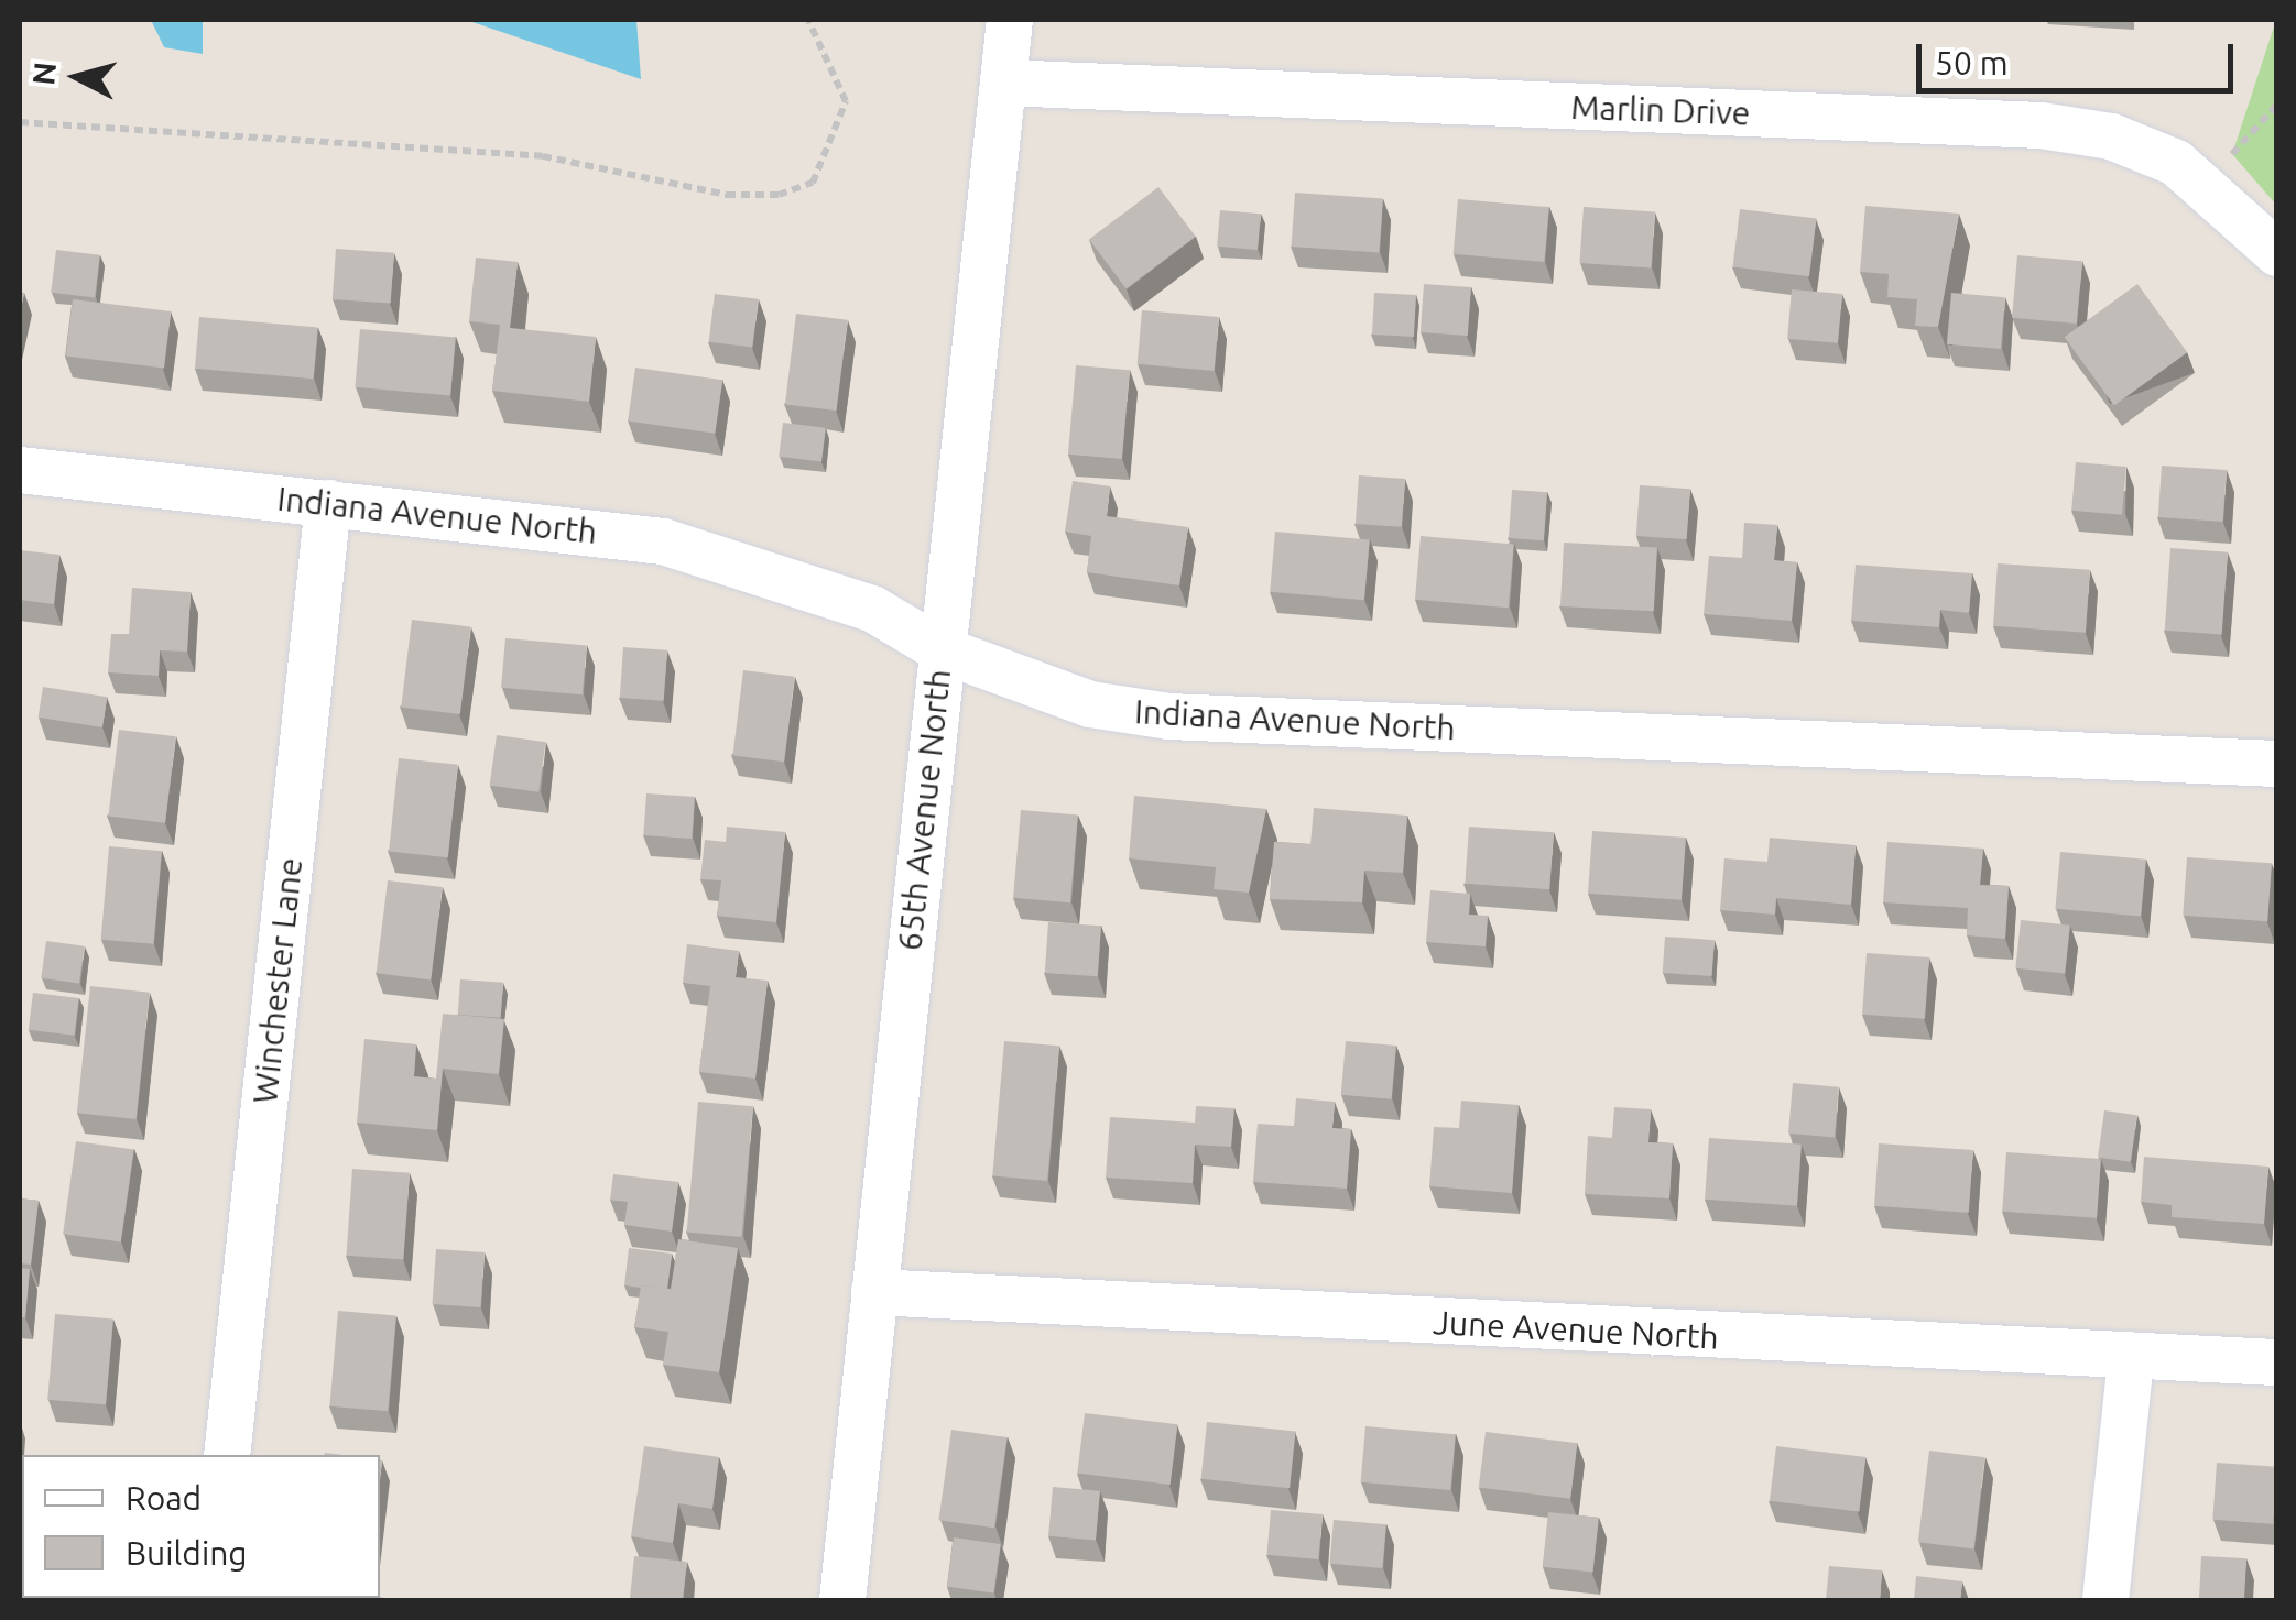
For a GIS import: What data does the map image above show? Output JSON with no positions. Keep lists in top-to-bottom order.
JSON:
{
  "streets": {
    "street": [
      "Marlin Drive",
      "Indiana Avenue North",
      "65th Avenue North",
      "Winchester Lane",
      "June Avenue North"
    ]
  },
  "crossings": [
    ["Marlin Drive", "65th Avenue North"],
    ["Indiana Avenue North", "65th Avenue North"],
    ["Indiana Avenue North", "Winchester Lane"],
    ["65th Avenue North", "June Avenue North"]
  ],
  "legend": ["Road", "Building"],
  "scale_bar": "50 m",
  "north": "left"
}
